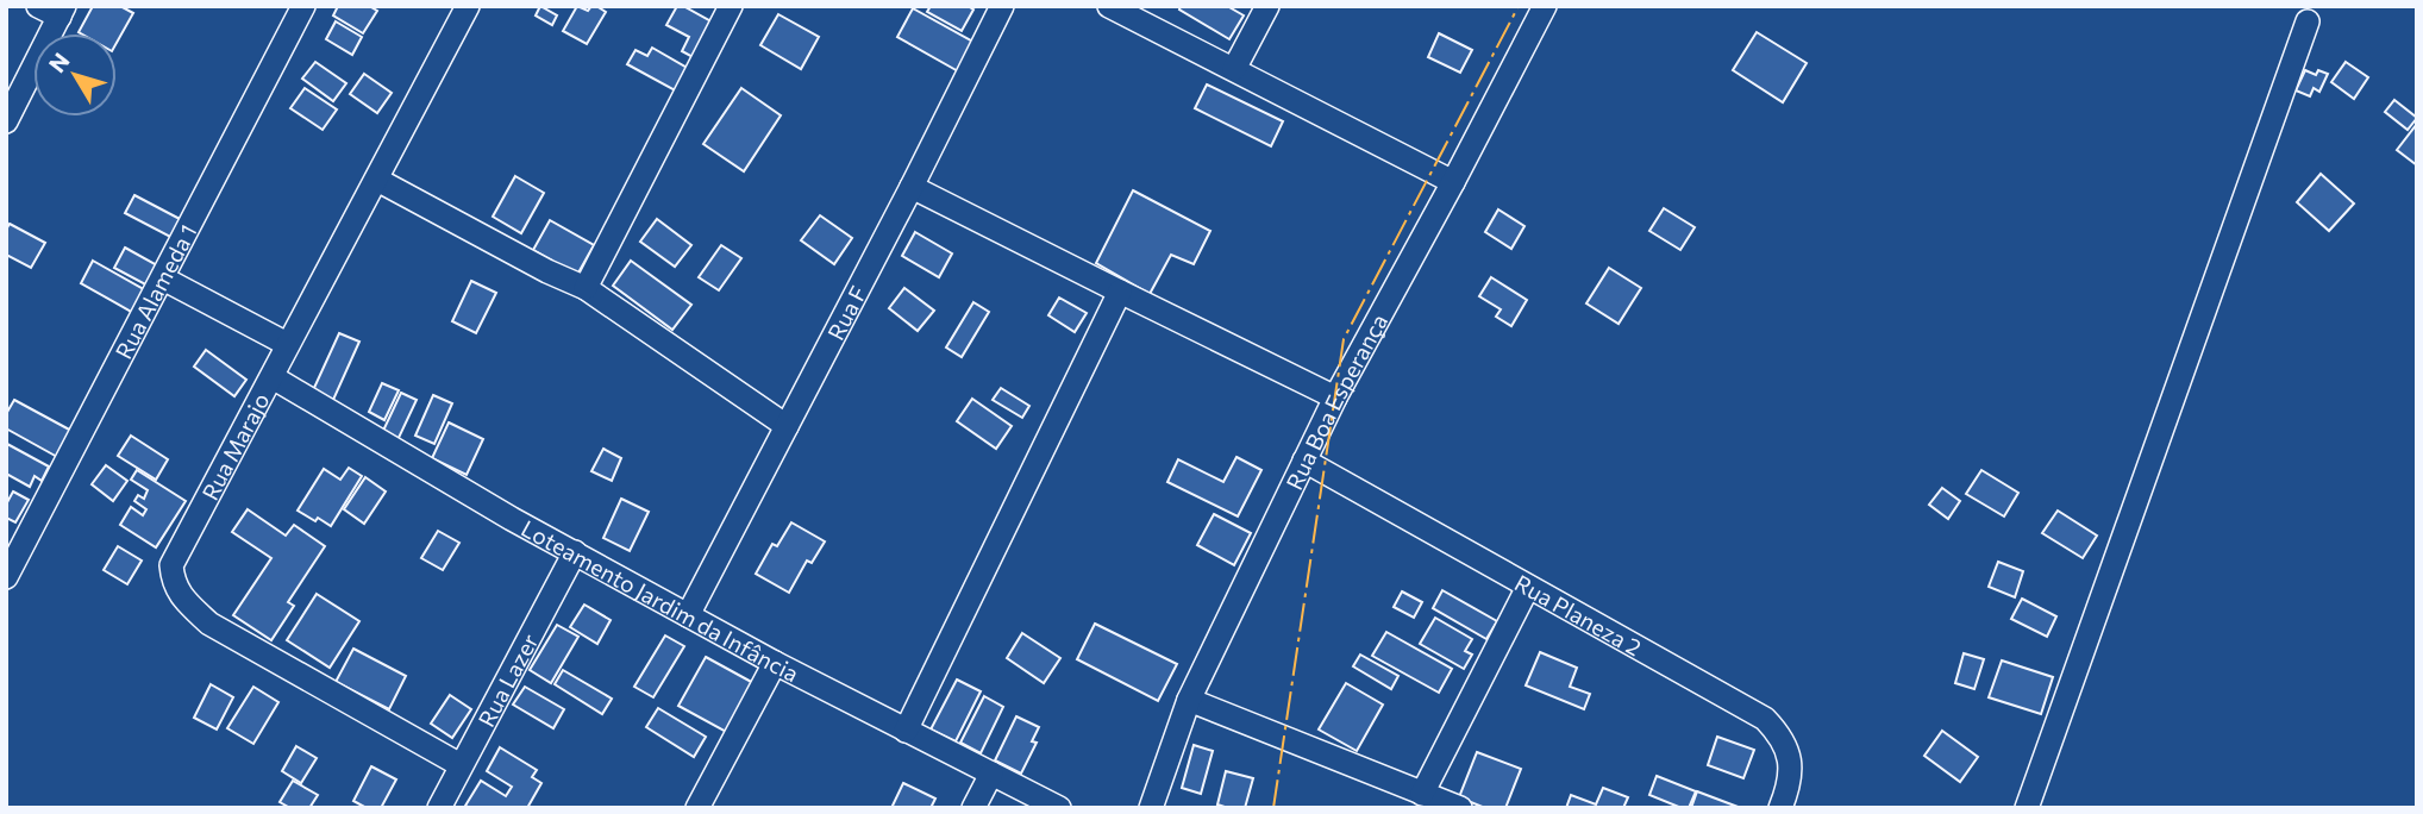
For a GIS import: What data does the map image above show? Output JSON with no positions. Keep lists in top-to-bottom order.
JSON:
{
  "streets": {
    "street": [
      "Rua Alameda 1",
      "Rua F",
      "Rua Boa Esperança",
      "Rua Marajo",
      "Loteamento Jardim da Infância",
      "Rua Planeza 2",
      "Rua Lazer"
    ]
  },
  "crossings": [
    ["Rua F", "Loteamento Jardim da Infância"],
    ["Rua Boa Esperança", "Rua Planeza 2"],
    ["Rua Marajo", "Loteamento Jardim da Infância"],
    ["Rua Marajo", "Rua Lazer"],
    ["Loteamento Jardim da Infância", "Rua Lazer"]
  ],
  "north": "top left"
}
